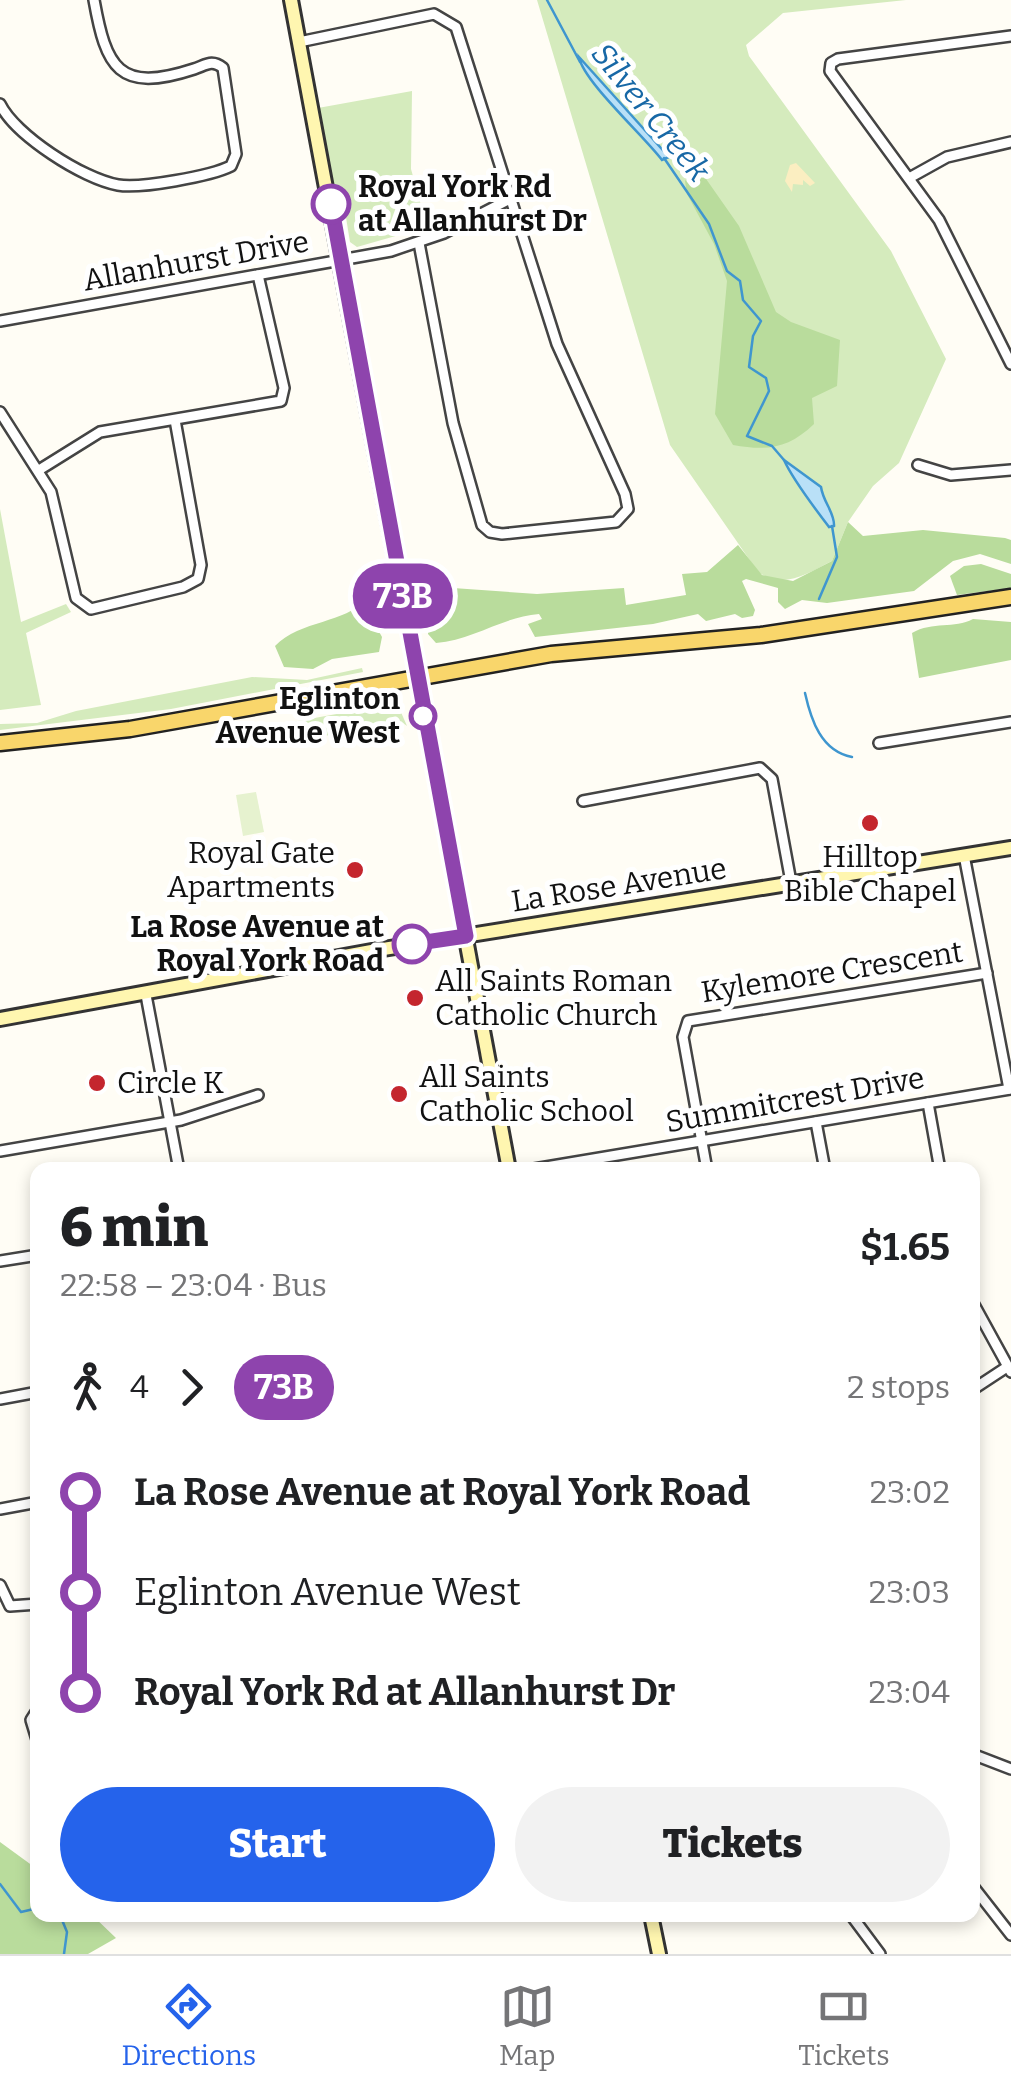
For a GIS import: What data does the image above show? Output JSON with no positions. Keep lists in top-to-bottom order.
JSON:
{
  "streets": {
    "main road": ["La Rose Avenue"],
    "street": ["Allanhurst Drive", "Kylemore Crescent", "Summitcrest Drive"]
  },
  "crossings": [
    ["Kylemore Crescent", "Summitcrest Drive"]
  ],
  "water": ["Silver Creek"],
  "places": [
    "Royal York Rd at Allanhurst Dr",
    "Eglinton Avenue West",
    "Hilltop Bible Chapel",
    "Royal Gate Apartments",
    "La Rose Avenue at Royal York Road",
    "All Saints Roman Catholic Church",
    "Circle K",
    "All Saints Catholic School"
  ],
  "lines": ["bus line 73B"],
  "page": {
    "on_map": "73B",
    "heading": ["6 min", "22:58 – 23:04 · Bus", "$1.65"],
    "legs": ["4", "73B", "2 stops"],
    "list": [
      {
        "name": "La Rose Avenue at Royal York Road",
        "value": "23:02"
      },
      {
        "name": "Eglinton Avenue West",
        "value": "23:03"
      },
      {
        "name": "Royal York Rd at Allanhurst Dr",
        "value": "23:04"
      }
    ],
    "buttons": ["Start", "Tickets"],
    "tabs": ["Directions", "Map", "Tickets"]
  }
}
